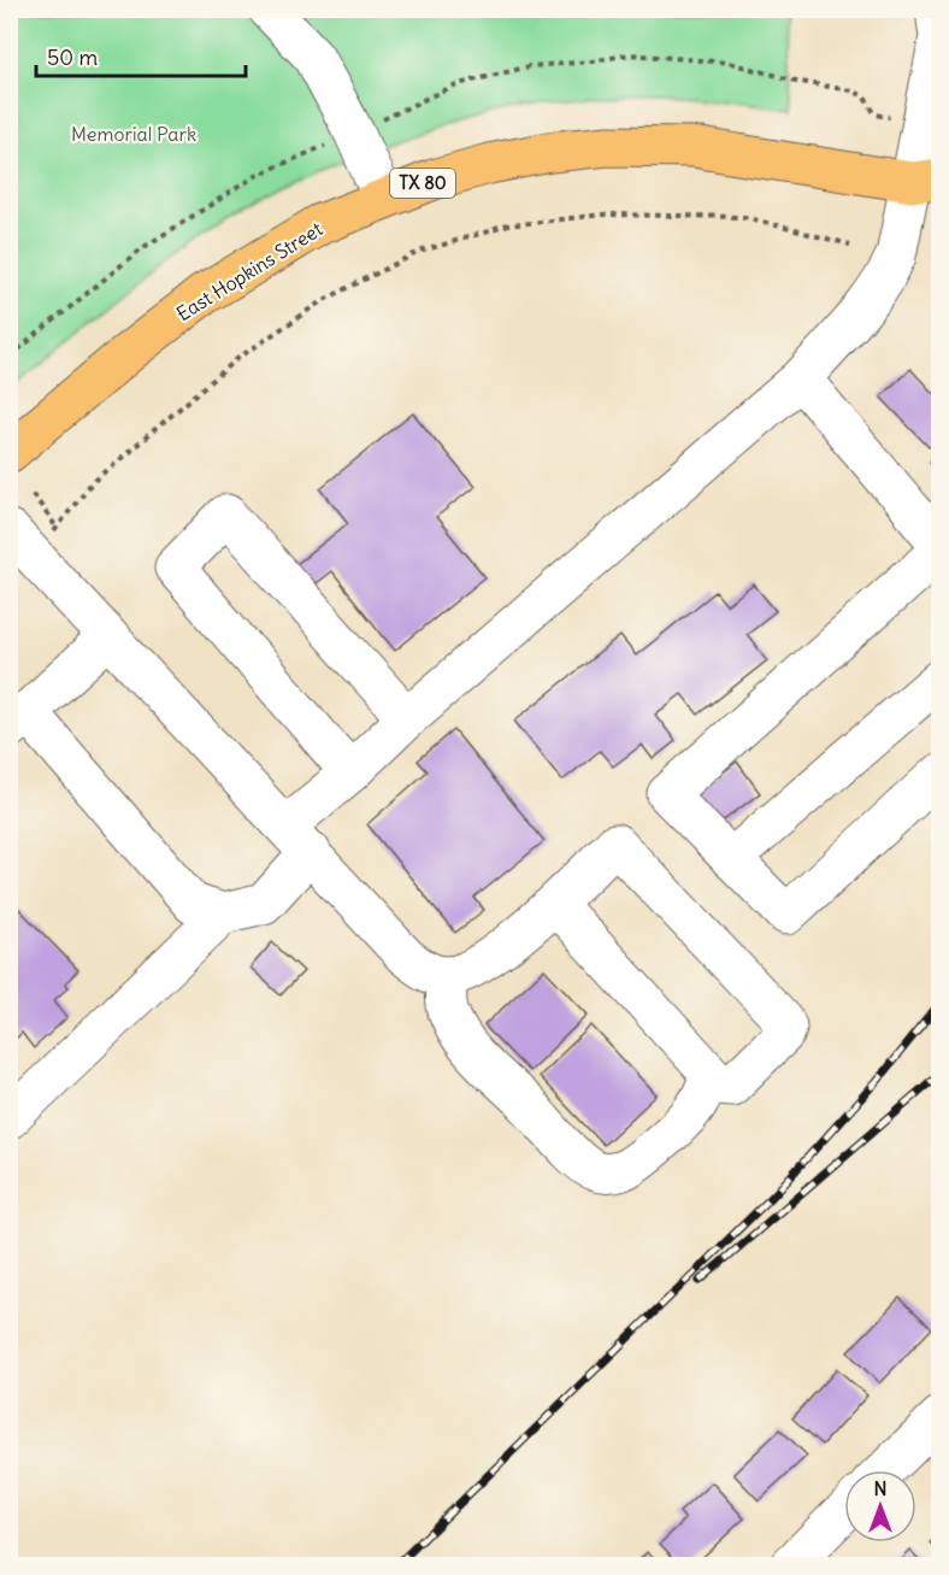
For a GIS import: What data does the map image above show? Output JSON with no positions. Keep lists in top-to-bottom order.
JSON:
{
  "streets": {
    "main road": ["TX 80", "East Hopkins Street"]
  },
  "parks": ["Memorial Park"],
  "scale_bar": "50 m",
  "north": "top"
}
